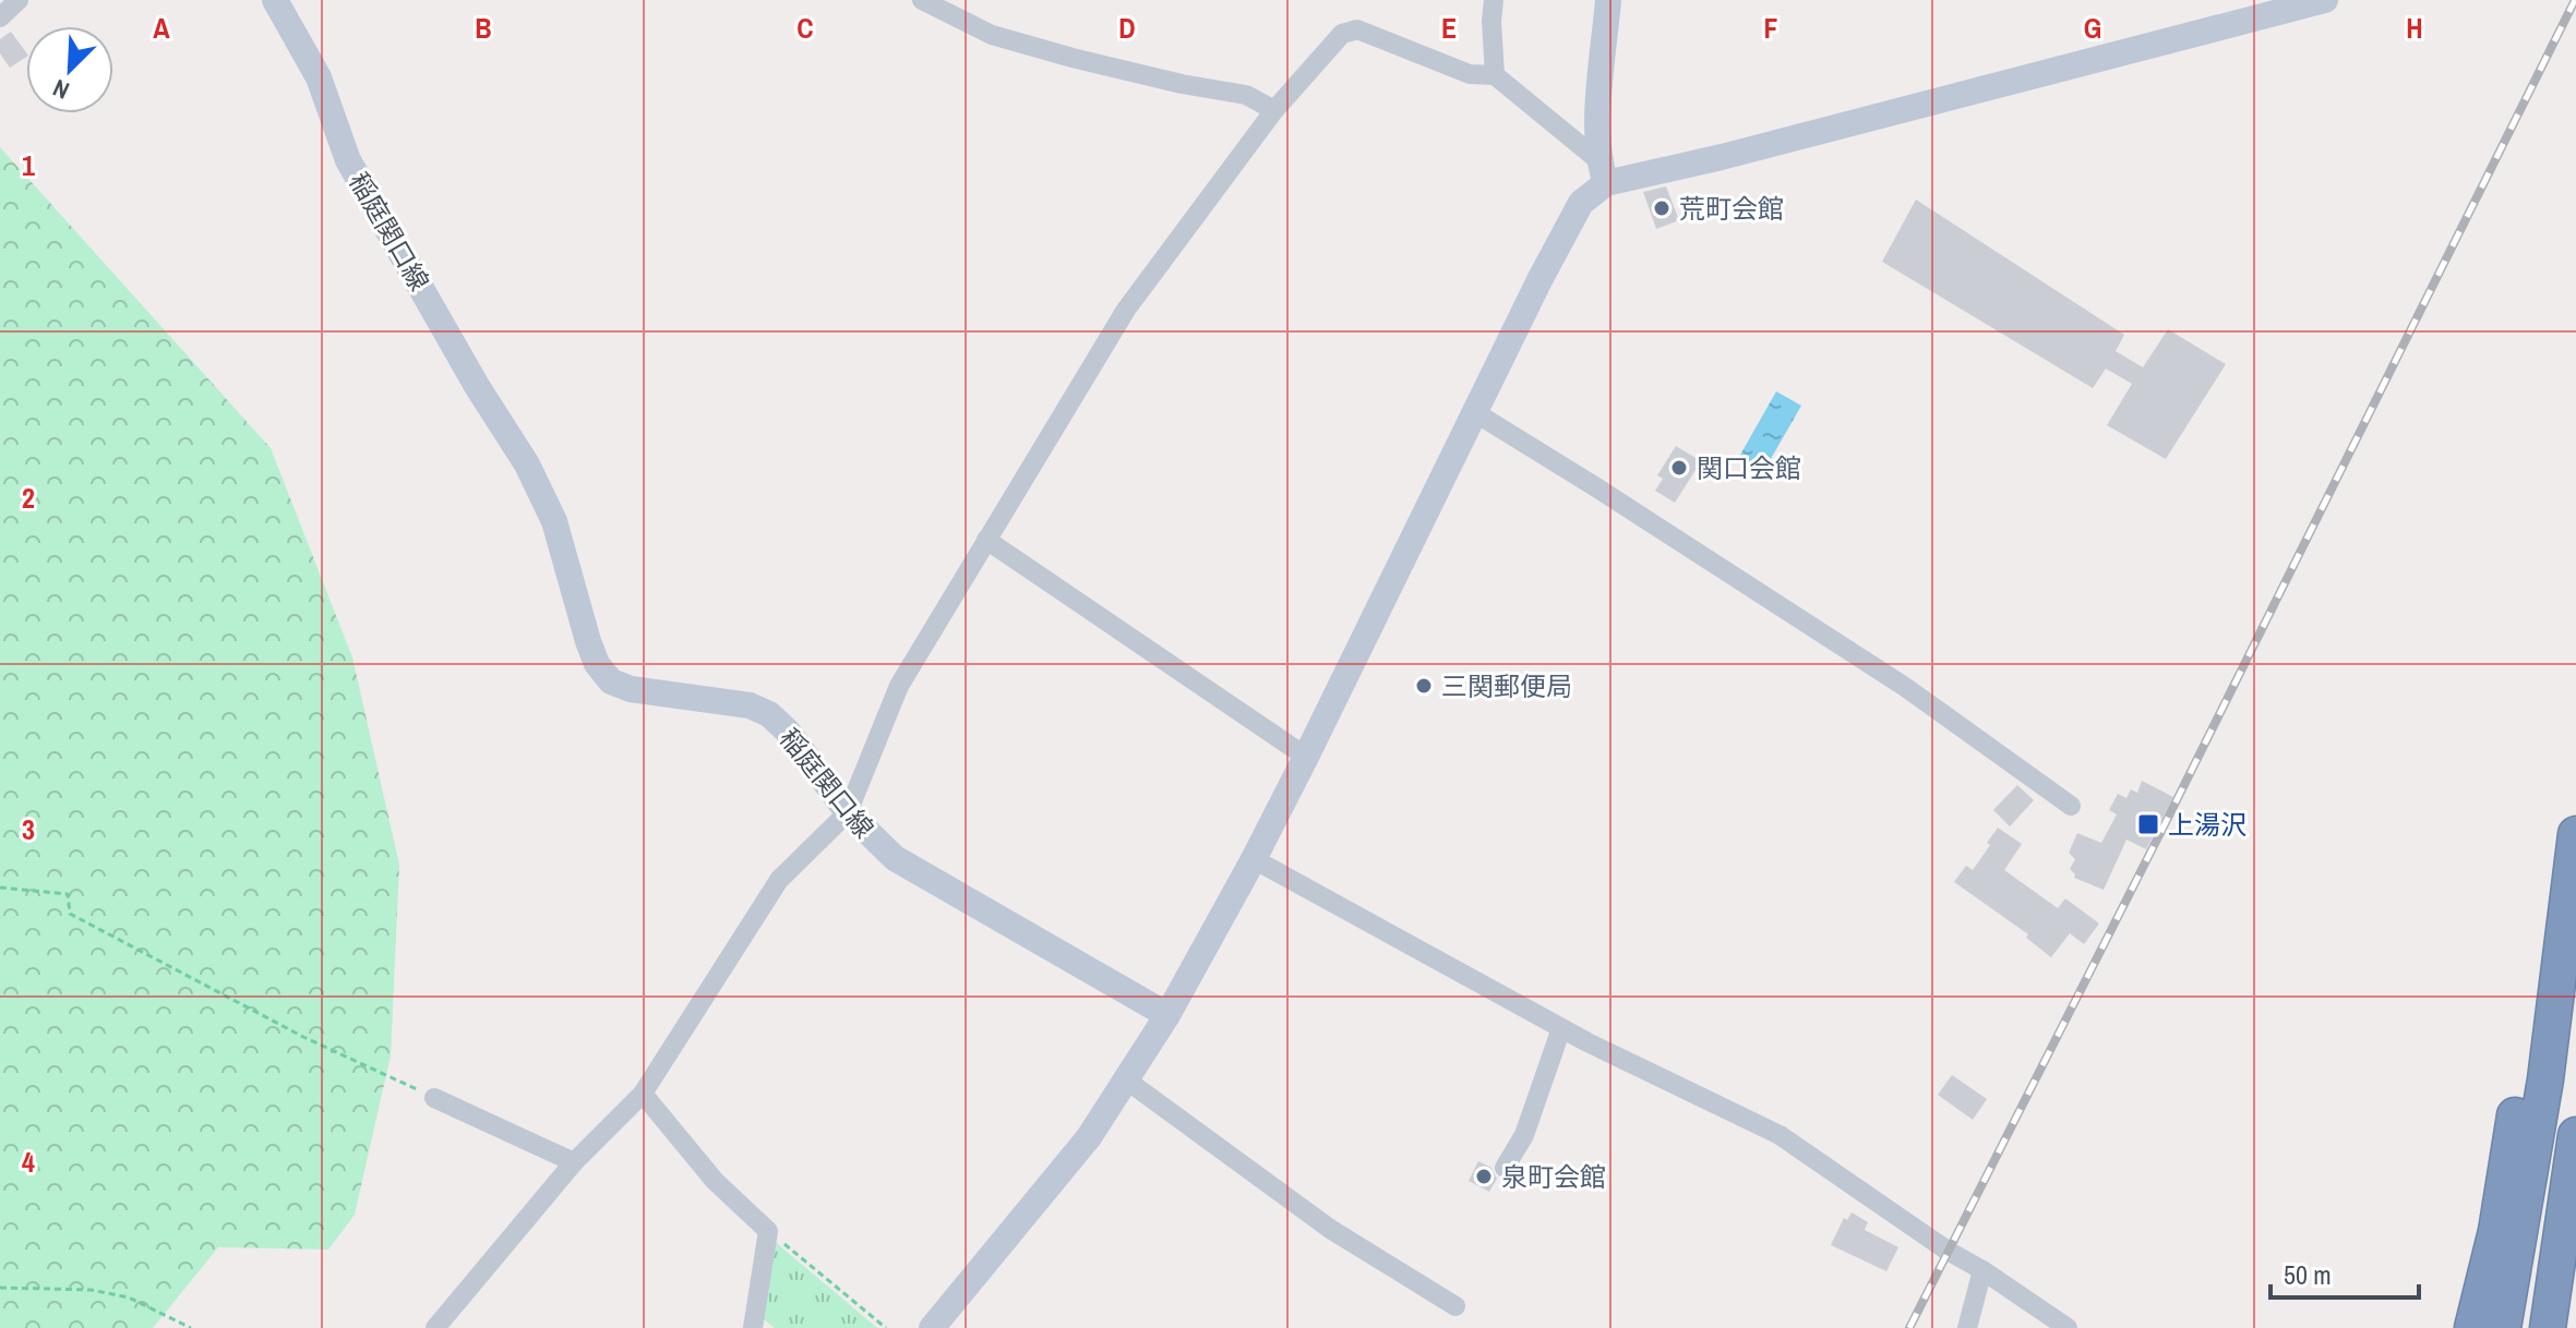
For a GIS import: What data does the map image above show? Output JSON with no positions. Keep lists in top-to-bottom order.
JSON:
{
  "streets": {
    "street": ["稲庭関口線"]
  },
  "places": {
    "other": [
      "荒町会館",
      "関口会館",
      "三関郵便局",
      "泉町会館"
    ],
    "transit": ["上湯沢"]
  },
  "scale_bar": "50 m",
  "north": "bottom left",
  "grid": {
    "columns": [
      "A",
      "B",
      "C",
      "D",
      "E",
      "F",
      "G",
      "H"
    ],
    "rows": [
      "1",
      "2",
      "3",
      "4"
    ]
  }
}
